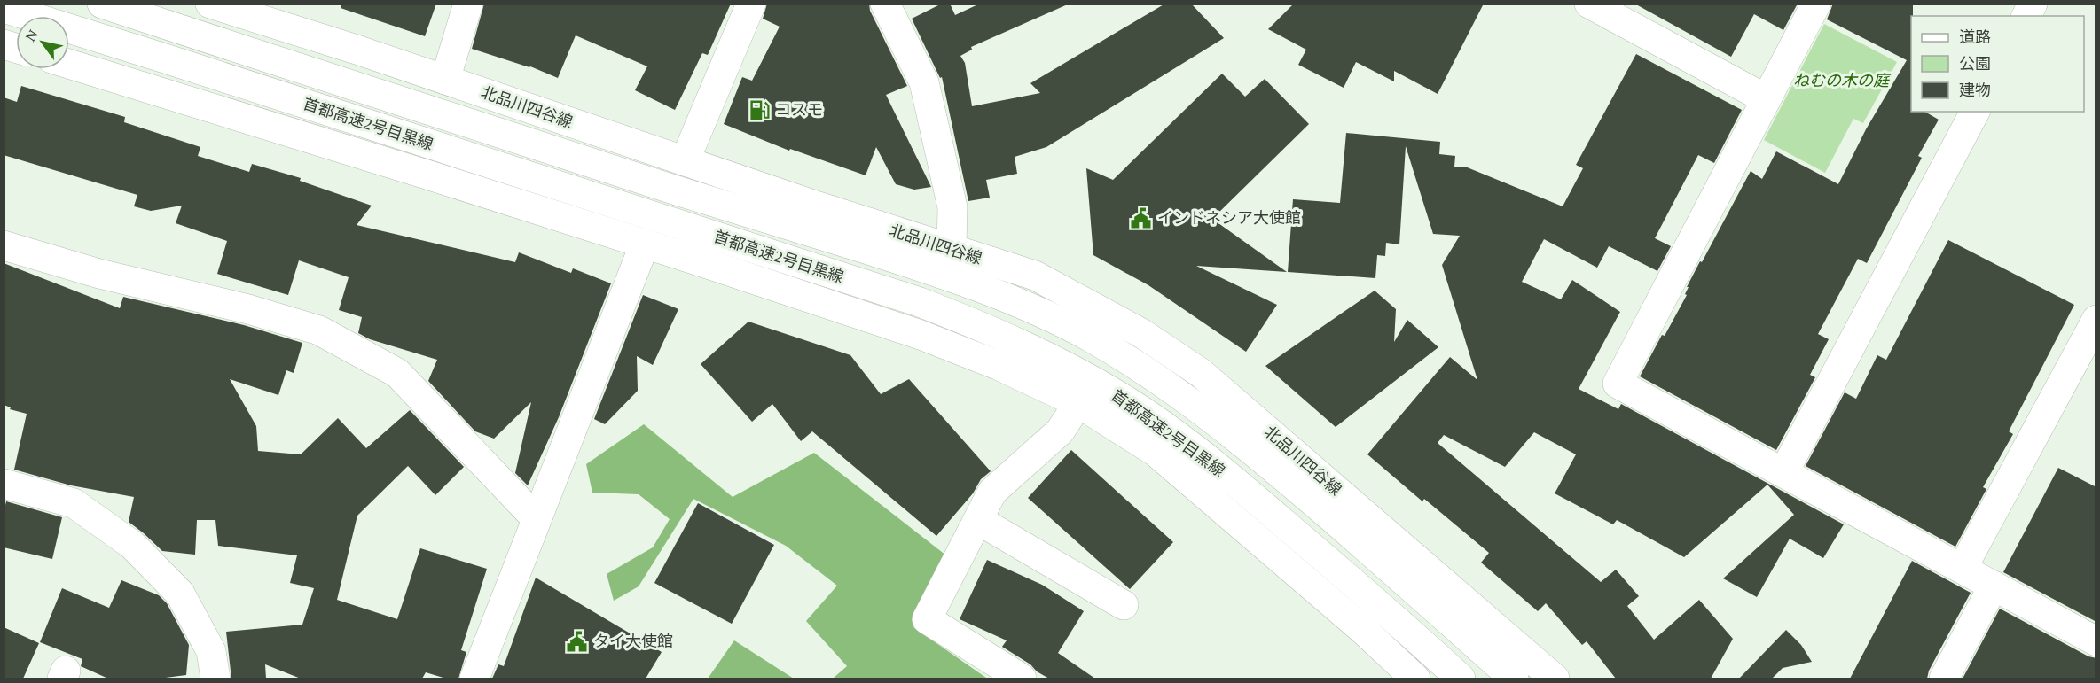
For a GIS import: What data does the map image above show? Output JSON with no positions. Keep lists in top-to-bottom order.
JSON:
{
  "streets": {
    "main road": ["北品川四谷線", "首都高速2号目黒線"]
  },
  "parks": ["ねむの木の庭"],
  "places": {
    "fuel station": ["コスモ"],
    "public building": ["インドネシア大使館", "タイ大使館"]
  },
  "legend": ["道路", "公園", "建物"],
  "north": "top left"
}
